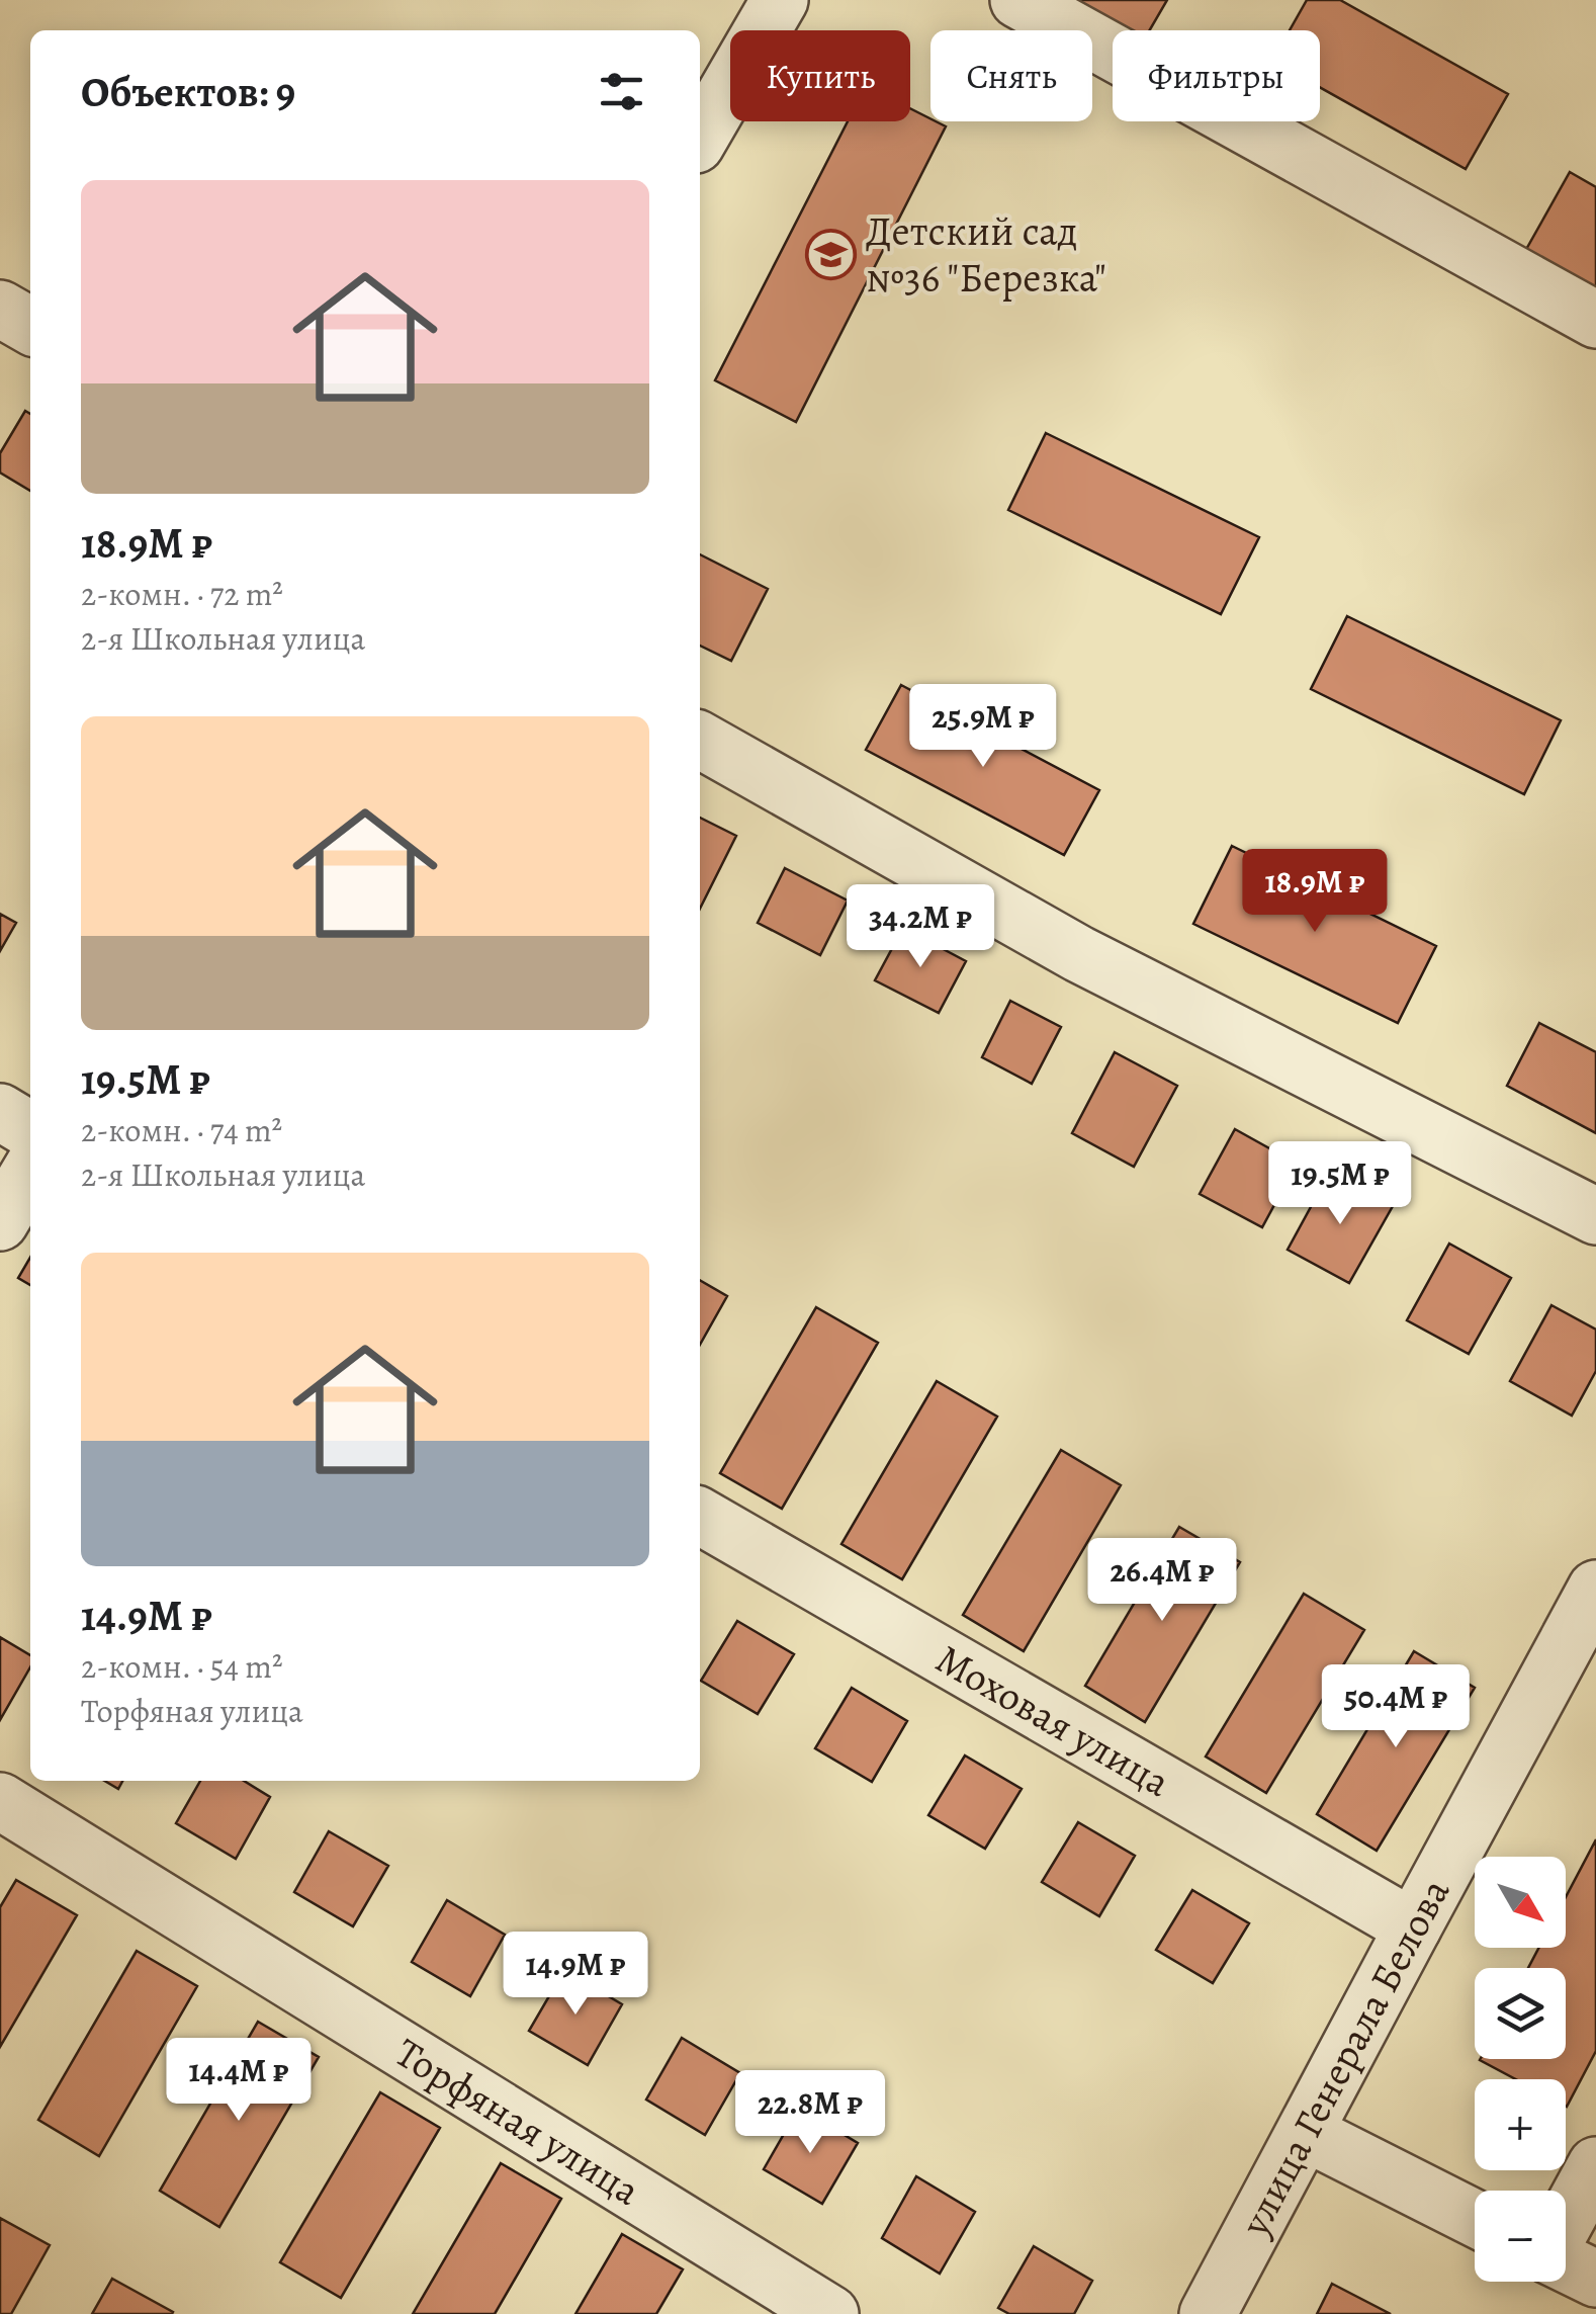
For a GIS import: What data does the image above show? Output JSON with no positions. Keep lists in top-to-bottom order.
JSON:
{
  "streets": {
    "street": ["Моховая улица", "улица Генерала Белова", "Торфяная улица"]
  },
  "crossings": [
    ["Моховая улица", "улица Генерала Белова"]
  ],
  "places": {
    "school or university": ["Детский сад №36 \"Березка\""]
  },
  "north": "bottom right",
  "page": {
    "chip": ["Купить", "Снять", "Фильтры"],
    "heading": "Объектов: 9",
    "list": [
      {
        "name": "18.9M ₽",
        "note": "2-комн. · 72 m² · 2-я Школьная улица"
      },
      {
        "name": "19.5M ₽",
        "note": "2-комн. · 74 m² · 2-я Школьная улица"
      },
      {
        "name": "14.9M ₽",
        "note": "2-комн. · 54 m² · Торфяная улица"
      }
    ],
    "price": [
      "25.9M ₽",
      "18.9M ₽",
      "34.2M ₽",
      "19.5M ₽",
      "26.4M ₽",
      "50.4M ₽",
      "14.9M ₽",
      "14.4M ₽",
      "22.8M ₽"
    ],
    "map_buttons": ["+", "−"]
  }
}
